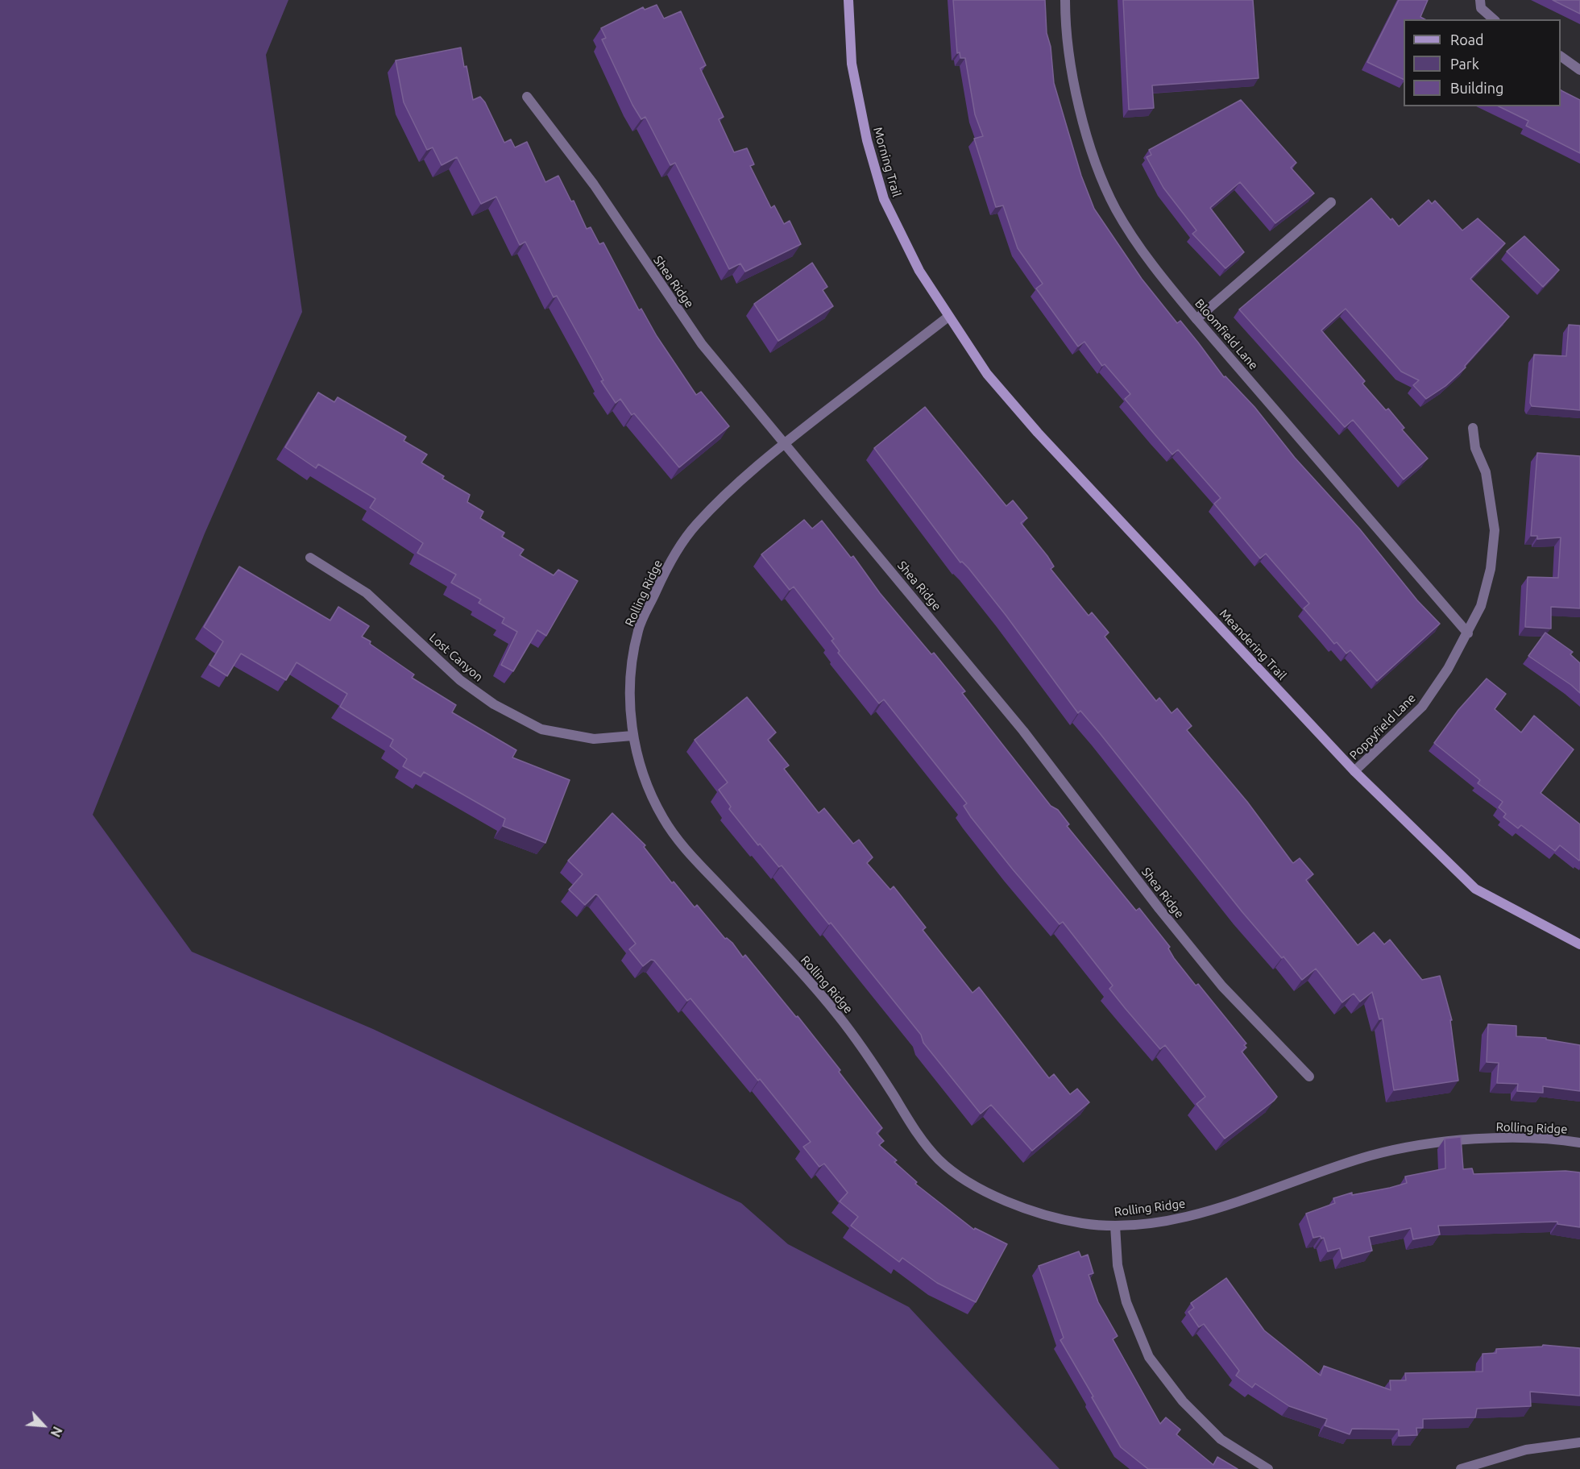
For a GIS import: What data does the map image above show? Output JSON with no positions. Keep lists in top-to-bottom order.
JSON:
{
  "streets": {
    "street": [
      "Morning Trail",
      "Shea Ridge",
      "Bloomfield Lane",
      "Rolling Ridge",
      "Meandering Trail",
      "Lost Canyon",
      "Poppyfield Lane"
    ]
  },
  "crossings": [
    ["Morning Trail", "Rolling Ridge"],
    ["Morning Trail", "Meandering Trail"],
    ["Shea Ridge", "Rolling Ridge"],
    ["Bloomfield Lane", "Poppyfield Lane"],
    ["Rolling Ridge", "Meandering Trail"],
    ["Rolling Ridge", "Lost Canyon"],
    ["Meandering Trail", "Poppyfield Lane"]
  ],
  "legend": ["Road", "Park", "Building"],
  "north": "bottom right"
}
